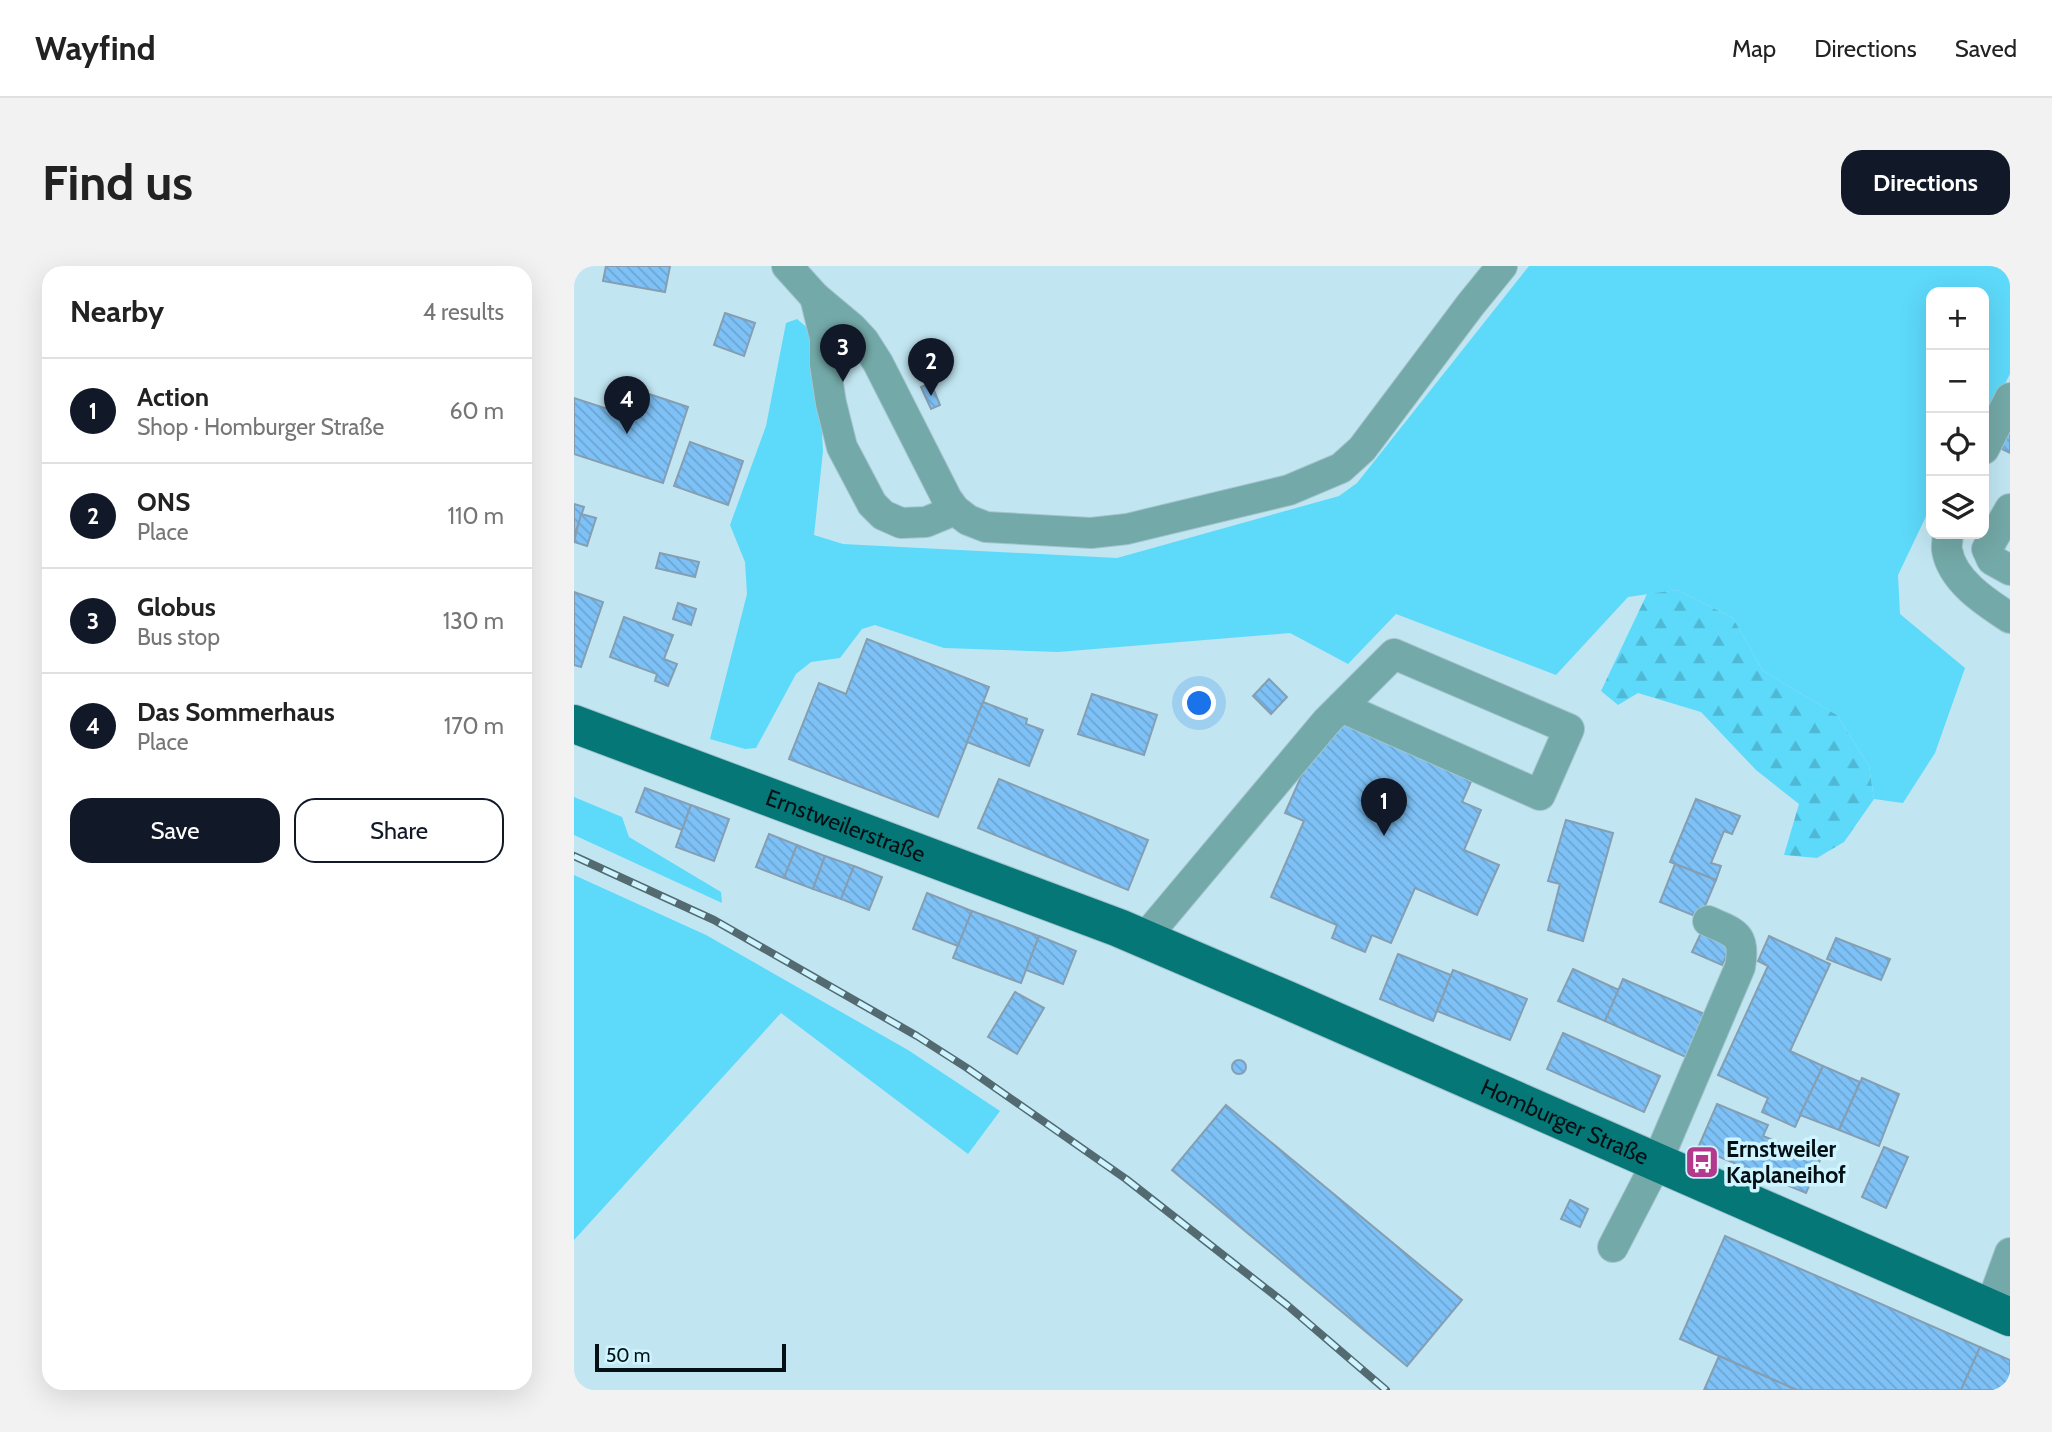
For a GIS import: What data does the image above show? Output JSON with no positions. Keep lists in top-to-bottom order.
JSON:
{
  "streets": {
    "main road": ["Ernstweilerstraße", "Homburger Straße"]
  },
  "crossings": [
    ["Ernstweilerstraße", "Homburger Straße"]
  ],
  "places": {
    "bus stop": ["Ernstweiler Kaplaneihof"]
  },
  "scale_bar": "50 m",
  "page": {
    "header": "Wayfind",
    "nav": ["Map", "Directions", "Saved"],
    "buttons": [
      "Directions",
      ["Save", "Share"]
    ],
    "title": "Find us",
    "heading": ["Nearby", "4 results"],
    "map_buttons": ["+", "−"],
    "pins": [
      "3",
      "2",
      "4",
      "1"
    ],
    "list": [
      {
        "mark": "1",
        "name": "Action",
        "note": "Shop · Homburger Straße",
        "value": "60 m"
      },
      {
        "mark": "2",
        "name": "ONS",
        "note": "Place",
        "value": "110 m"
      },
      {
        "mark": "3",
        "name": "Globus",
        "note": "Bus stop",
        "value": "130 m"
      },
      {
        "mark": "4",
        "name": "Das Sommerhaus",
        "note": "Place",
        "value": "170 m"
      }
    ],
    "scale": "50 m"
  }
}
